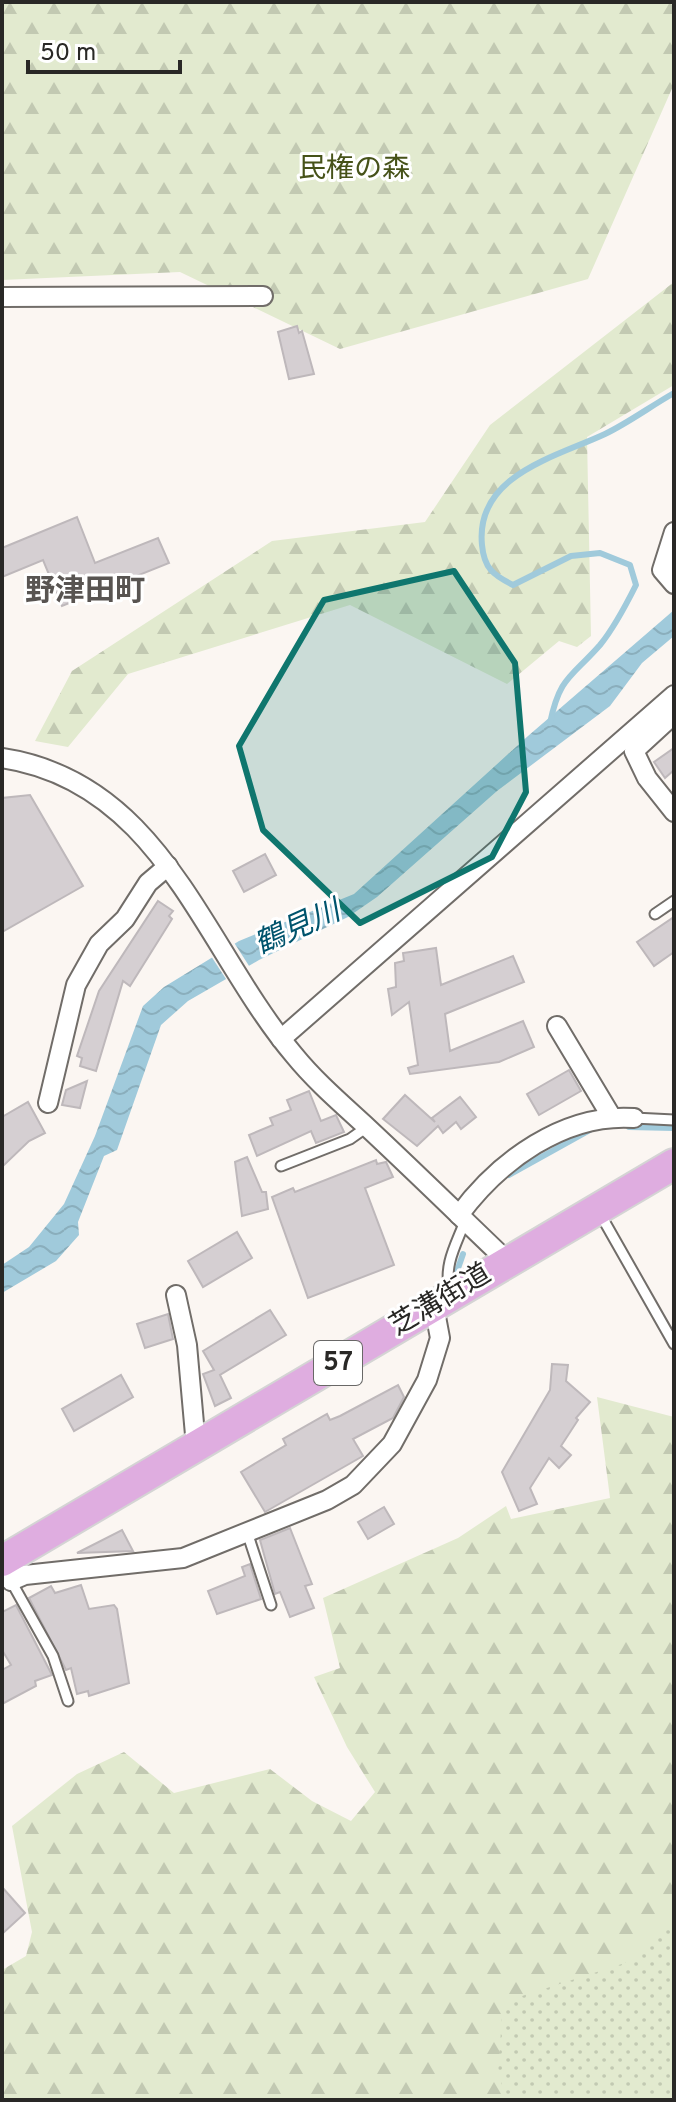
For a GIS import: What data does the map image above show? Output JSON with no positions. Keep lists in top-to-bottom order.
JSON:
{
  "streets": {
    "main road": ["芝溝街道", "57"]
  },
  "districts": ["野津田町"],
  "water": ["鶴見川"],
  "parks": ["民権の森"],
  "scale_bar": "50 m"
}
